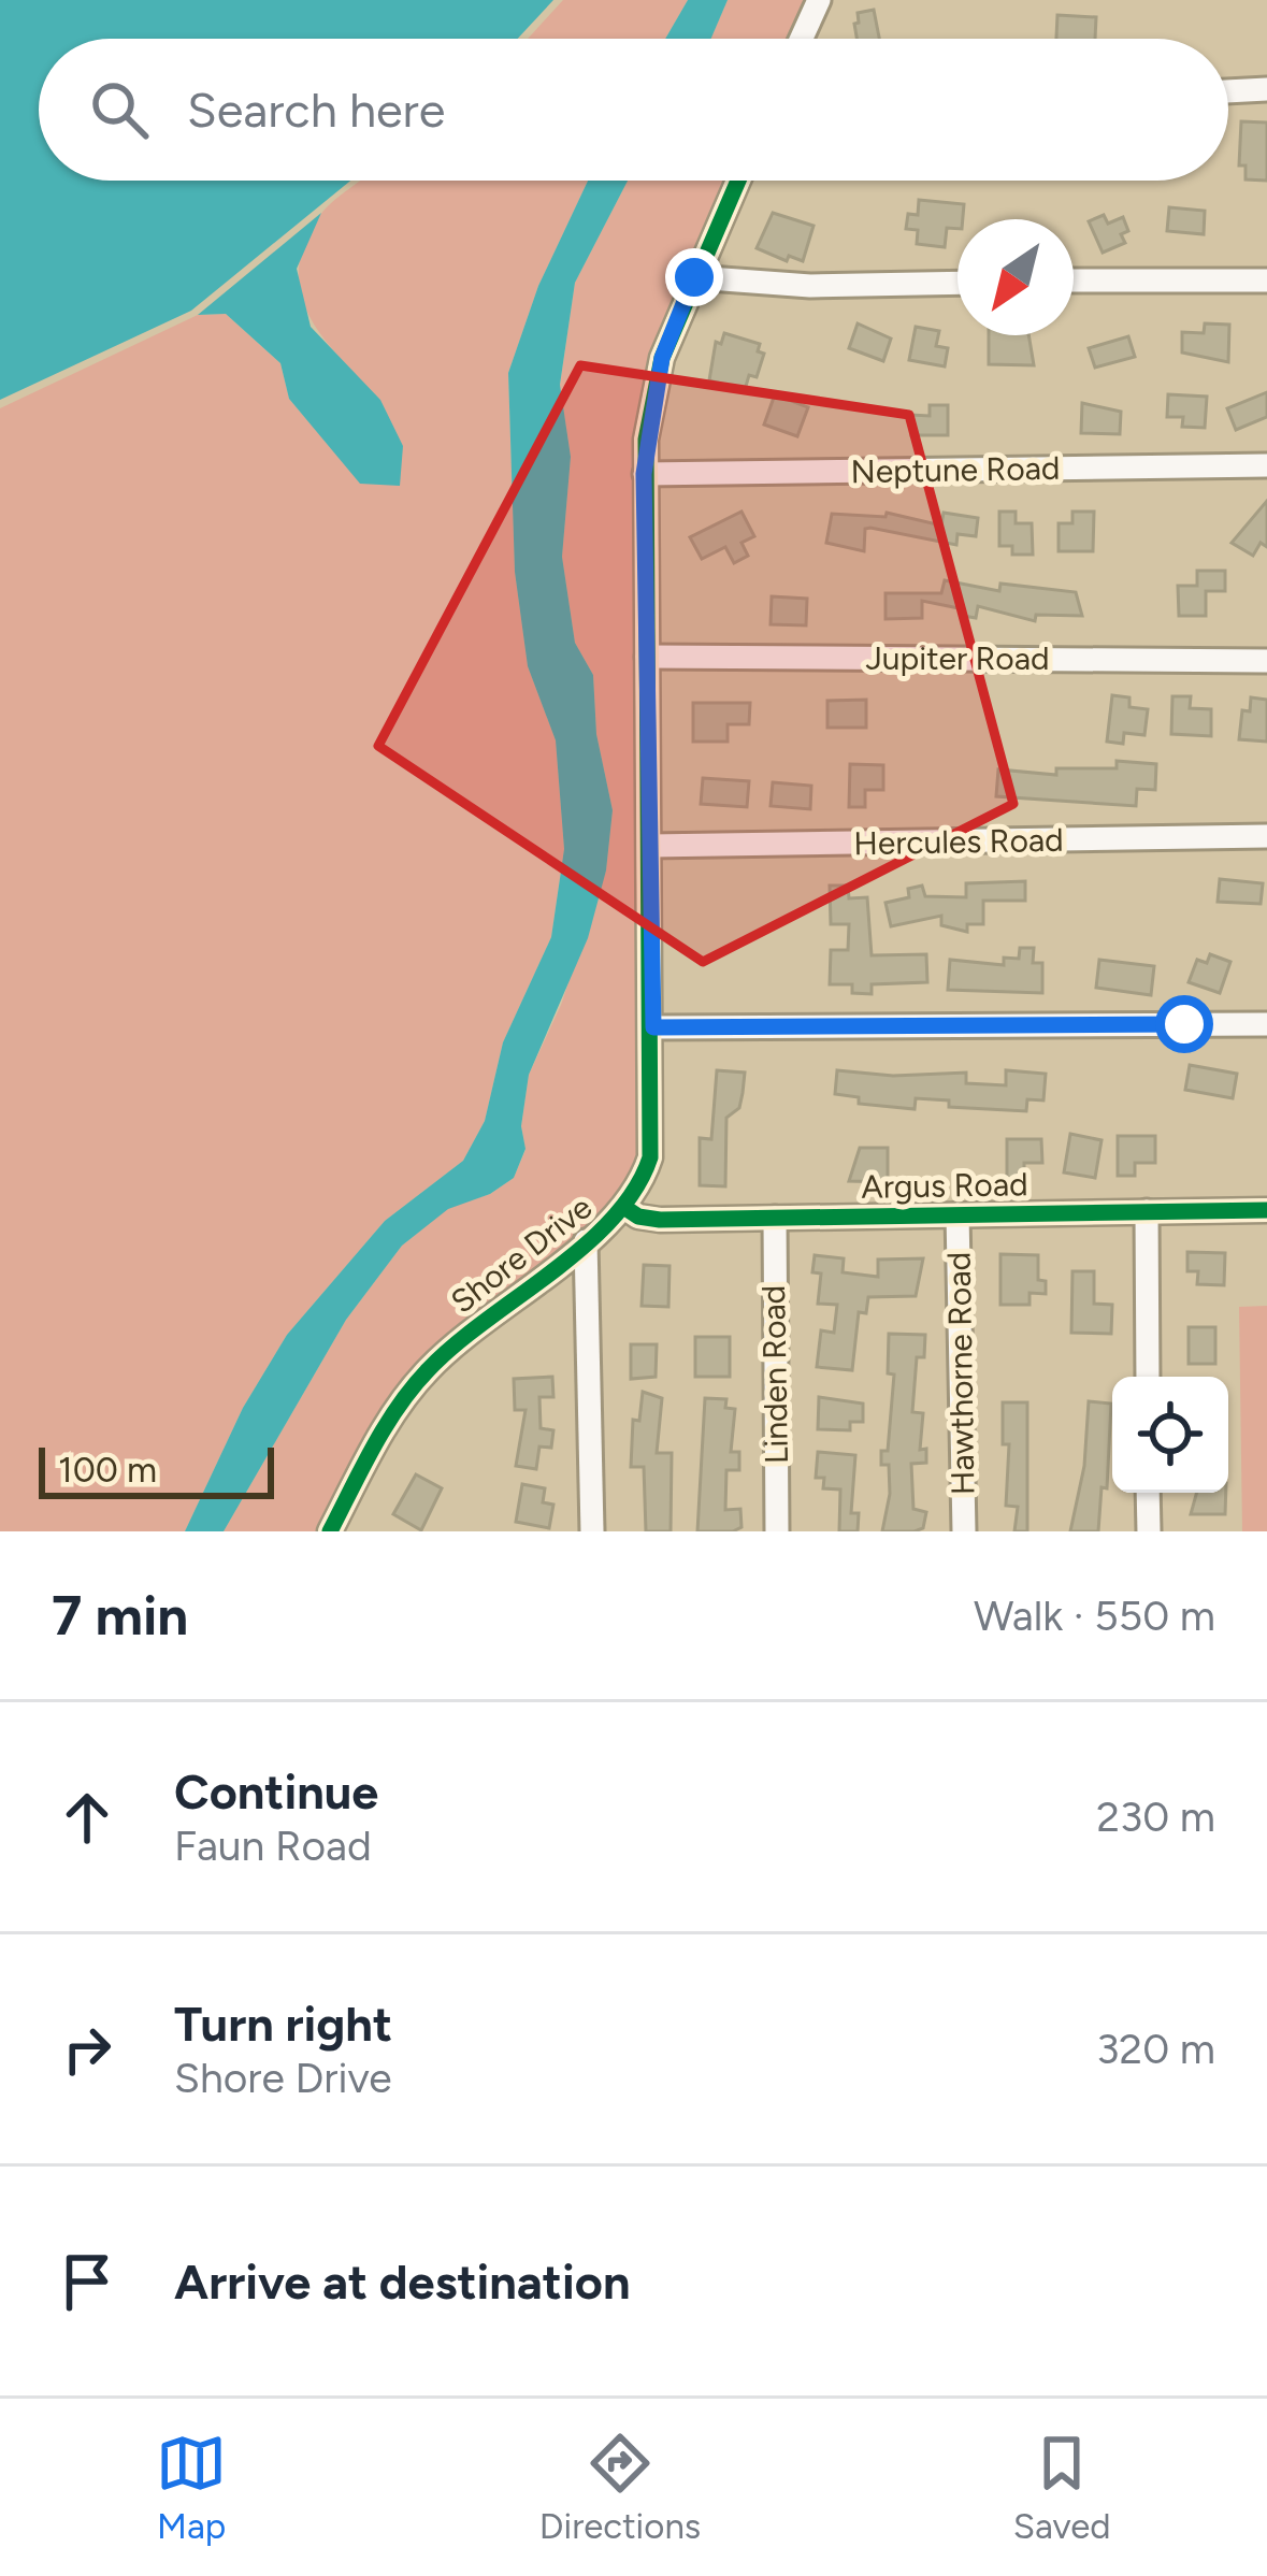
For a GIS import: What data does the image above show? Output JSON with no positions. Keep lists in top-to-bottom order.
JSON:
{
  "streets": {
    "street": [
      "Neptune Road",
      "Jupiter Road",
      "Hercules Road",
      "Argus Road",
      "Shore Drive",
      "Hawthorne Road",
      "Linden Road"
    ]
  },
  "crossings": [
    ["Neptune Road", "Shore Drive"],
    ["Jupiter Road", "Shore Drive"],
    ["Hercules Road", "Shore Drive"],
    ["Argus Road", "Shore Drive"],
    ["Argus Road", "Hawthorne Road"],
    ["Argus Road", "Linden Road"]
  ],
  "scale_bar": "100 m",
  "north": "bottom left",
  "page": {
    "search": "Search here",
    "scale": "100 m",
    "heading": ["7 min", "Walk · 550 m"],
    "list": [
      ["Continue", "Faun Road", "230 m"],
      ["Turn right", "Shore Drive", "320 m"],
      "Arrive at destination"
    ],
    "nav": ["Map", "Directions", "Saved"]
  }
}
